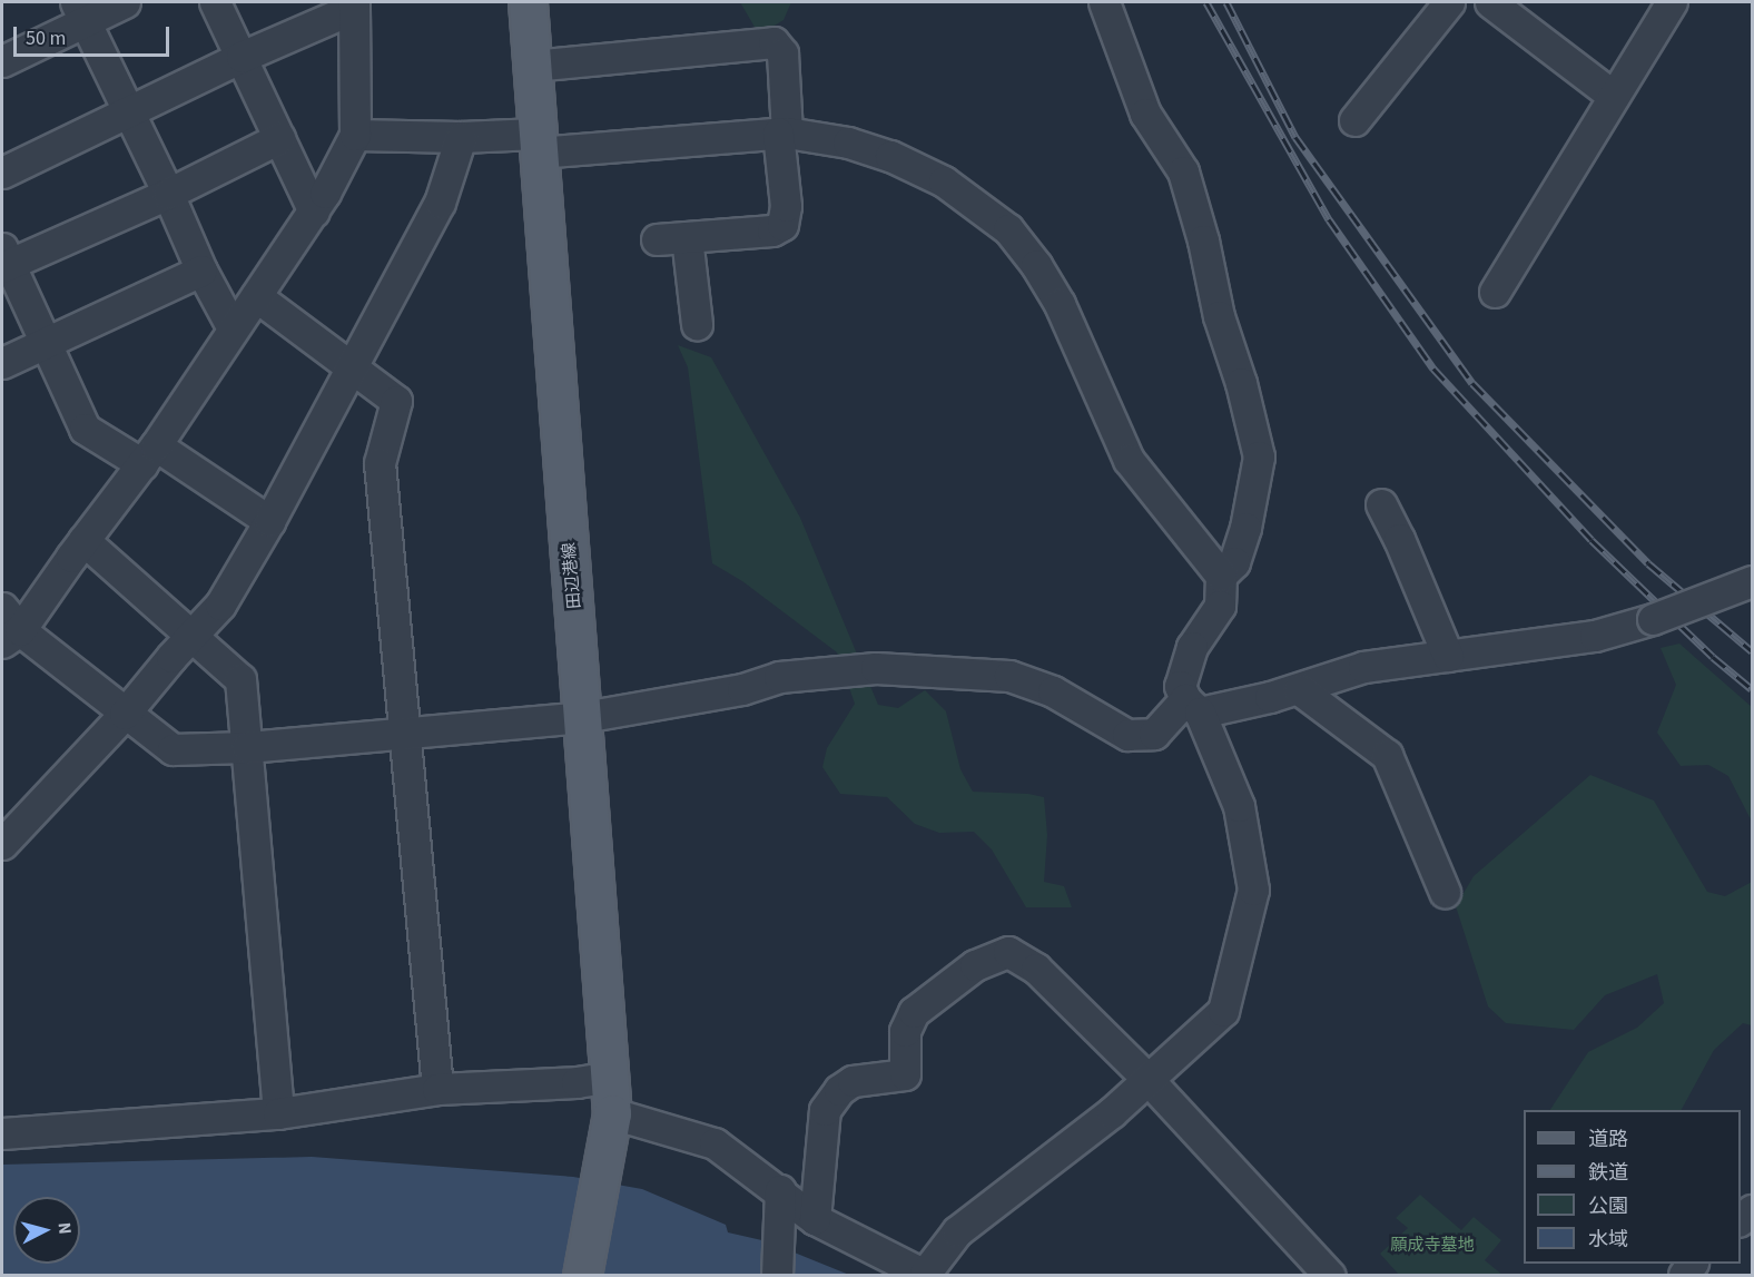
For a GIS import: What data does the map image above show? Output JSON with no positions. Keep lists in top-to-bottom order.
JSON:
{
  "streets": {
    "main road": ["田辺港線"]
  },
  "parks": ["願成寺墓地"],
  "legend": [
    "道路",
    "鉄道",
    "公園",
    "水域"
  ],
  "scale_bar": "50 m",
  "north": "right"
}
